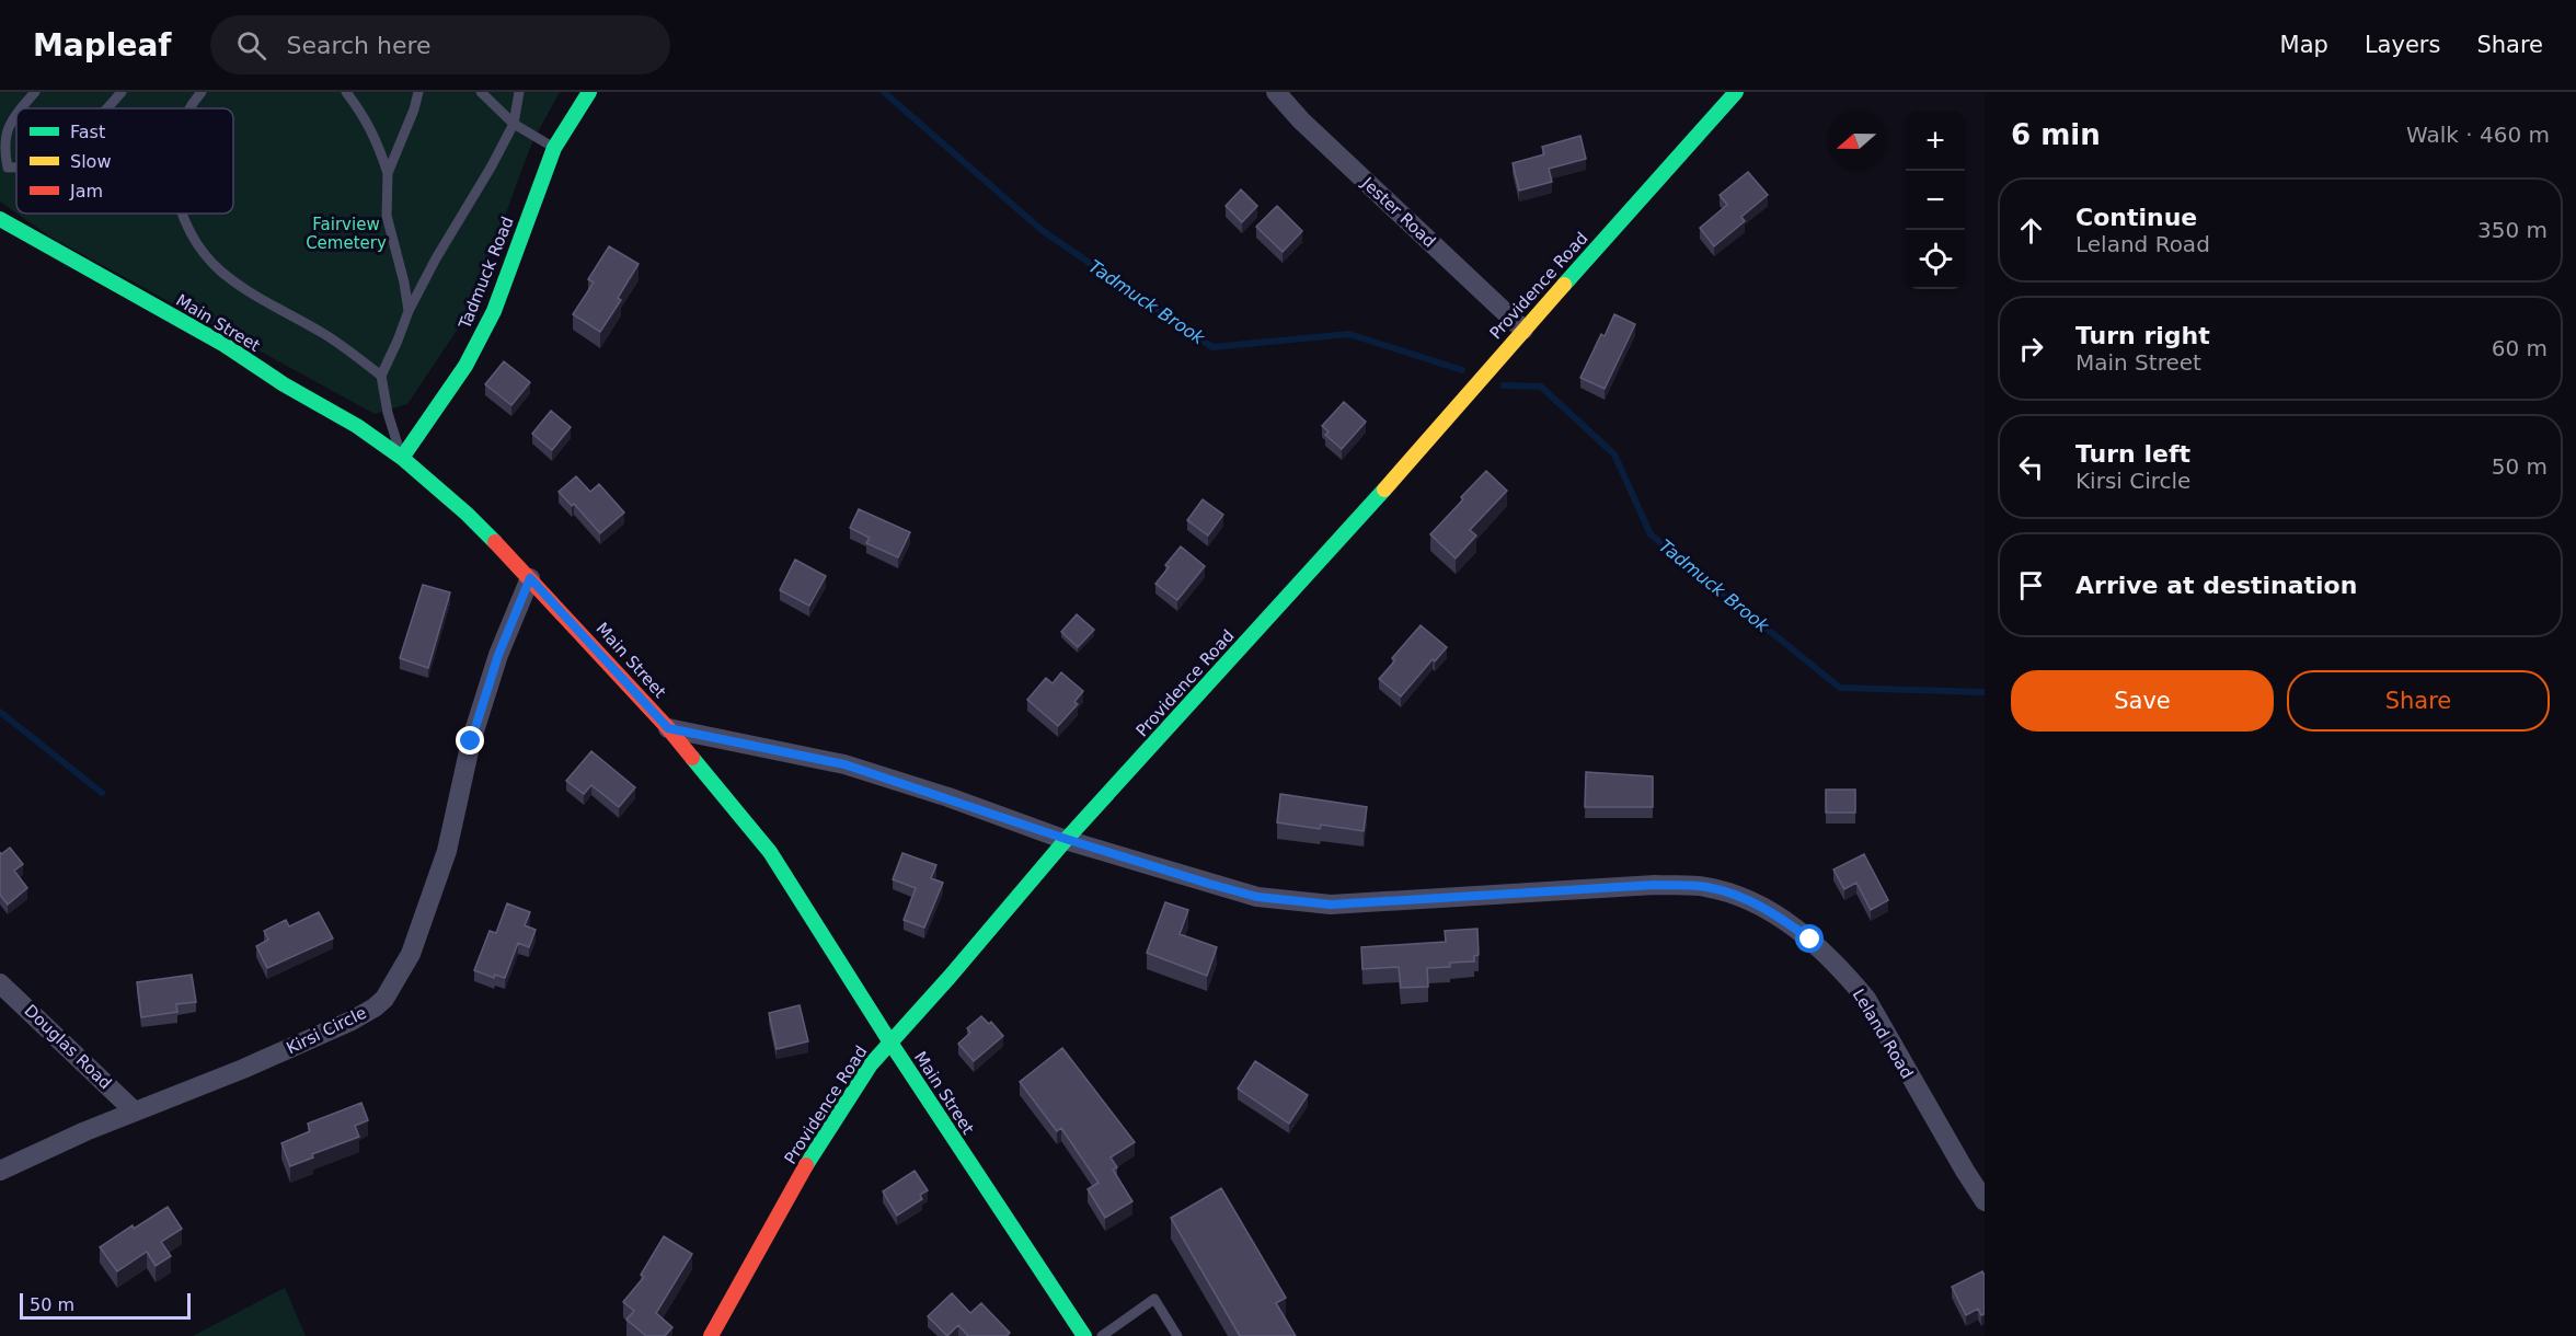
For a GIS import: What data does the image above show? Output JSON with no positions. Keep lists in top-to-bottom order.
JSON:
{
  "streets": {
    "street": [
      "Jester Road",
      "Tadmuck Road",
      "Providence Road",
      "Main Street",
      "Kirsi Circle",
      "Leland Road",
      "Douglas Road"
    ]
  },
  "crossings": [
    ["Jester Road", "Providence Road"],
    ["Tadmuck Road", "Main Street"],
    ["Providence Road", "Main Street"],
    ["Providence Road", "Leland Road"],
    ["Main Street", "Kirsi Circle"],
    ["Main Street", "Leland Road"],
    ["Kirsi Circle", "Douglas Road"]
  ],
  "water": ["Tadmuck Brook"],
  "parks": ["Fairview Cemetery"],
  "legend": ["Fast", "Slow", "Jam"],
  "scale_bar": "50 m",
  "north": "left",
  "page": {
    "header": "Mapleaf",
    "search": "Search here",
    "nav": ["Map", "Layers", "Share"],
    "heading": ["6 min", "Walk · 460 m"],
    "map_buttons": ["+", "−"],
    "list": [
      ["Continue", "Leland Road", "350 m"],
      ["Turn right", "Main Street", "60 m"],
      ["Turn left", "Kirsi Circle", "50 m"],
      "Arrive at destination"
    ],
    "buttons": ["Save", "Share"],
    "scale": "50 m"
  }
}
